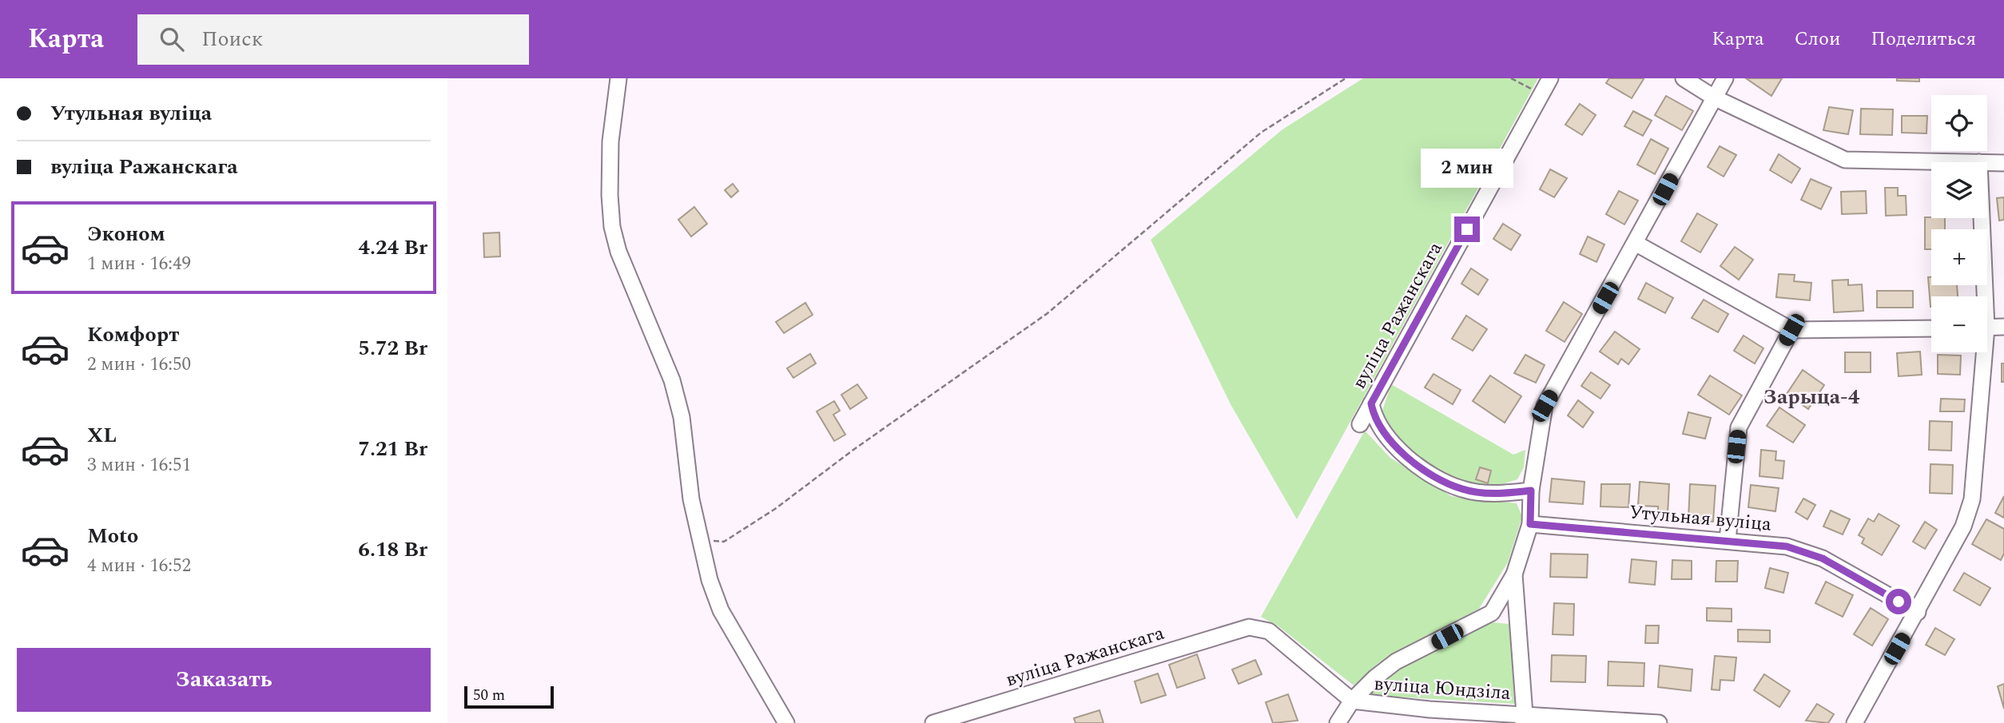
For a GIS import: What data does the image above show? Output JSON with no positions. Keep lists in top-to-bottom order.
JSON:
{
  "streets": {
    "street": ["вуліца Ражанскага", "Утульная вуліца", "вуліца Юндзіла"]
  },
  "crossings": [
    ["вуліца Ражанскага", "вуліца Юндзіла"]
  ],
  "districts": ["Зарыца-4"],
  "scale_bar": "50 m",
  "page": {
    "header": "Карта",
    "search": "Поиск",
    "nav": ["Карта", "Слои", "Поделиться"],
    "banner": ["Утульная вуліца", "вуліца Ражанскага"],
    "map_buttons": ["+", "−"],
    "bubble": "2 мин",
    "list": [
      {
        "name": "Эконом",
        "note": "1 мин · 16:49",
        "value": "4.24 Br"
      },
      {
        "name": "Комфорт",
        "note": "2 мин · 16:50",
        "value": "5.72 Br"
      },
      {
        "name": "XL",
        "note": "3 мин · 16:51",
        "value": "7.21 Br"
      },
      {
        "name": "Moto",
        "note": "4 мин · 16:52",
        "value": "6.18 Br"
      }
    ],
    "buttons": "Заказать",
    "scale": "50 m"
  }
}
